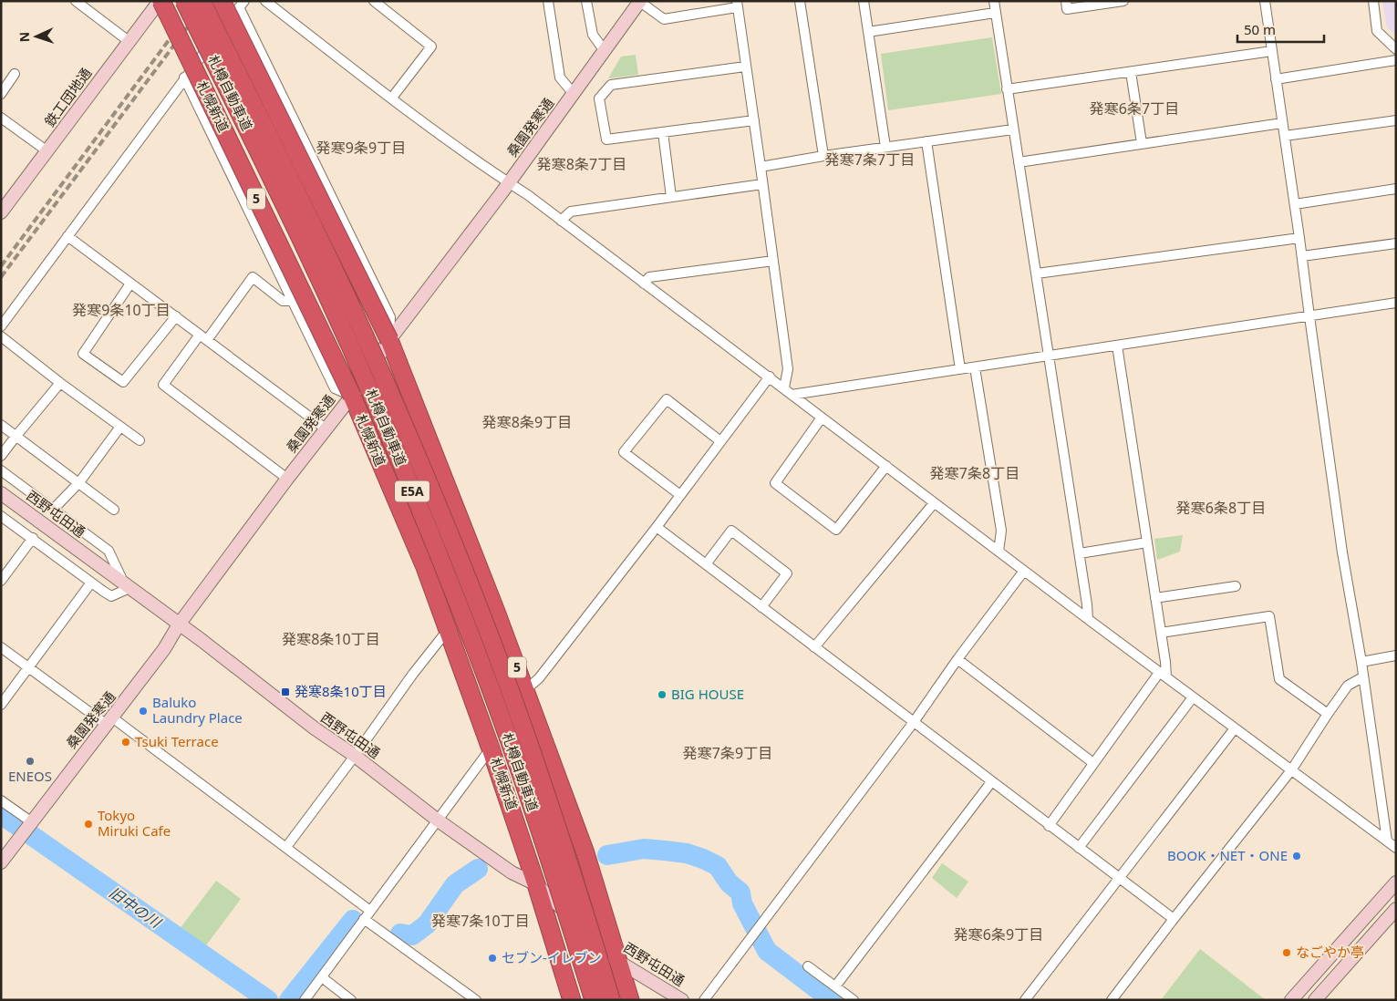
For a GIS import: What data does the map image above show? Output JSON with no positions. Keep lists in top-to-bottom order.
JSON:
{
  "streets": {
    "highway": [
      "札樽自動車道",
      "札幌新道",
      "5",
      "E5A"
    ],
    "street": ["鉄工団地通", "桑園発寒通", "西野屯田通"]
  },
  "crossings": [
    ["鉄工団地通", "札幌新道"],
    ["札幌新道", "桑園発寒通"],
    ["札幌新道", "西野屯田通"],
    ["桑園発寒通", "5"],
    ["桑園発寒通", "西野屯田通"],
    ["5", "西野屯田通"]
  ],
  "districts": [
    "発寒6条7丁目",
    "発寒9条9丁目",
    "発寒7条7丁目",
    "発寒8条7丁目",
    "発寒9条10丁目",
    "発寒8条9丁目",
    "発寒7条8丁目",
    "発寒6条8丁目",
    "発寒8条10丁目",
    "発寒7条9丁目",
    "発寒7条10丁目",
    "発寒6条9丁目"
  ],
  "water": ["旧中の川"],
  "places": {
    "transit": ["発寒8条10丁目"],
    "other": [
      "BIG HOUSE",
      "Baluko Laundry Place",
      "Tsuki Terrace",
      "ENEOS",
      "Tokyo Miruki Cafe",
      "BOOK・NET・ONE",
      "なごやか亭",
      "セブン-イレブン"
    ]
  },
  "scale_bar": "50 m",
  "north": "left"
}
